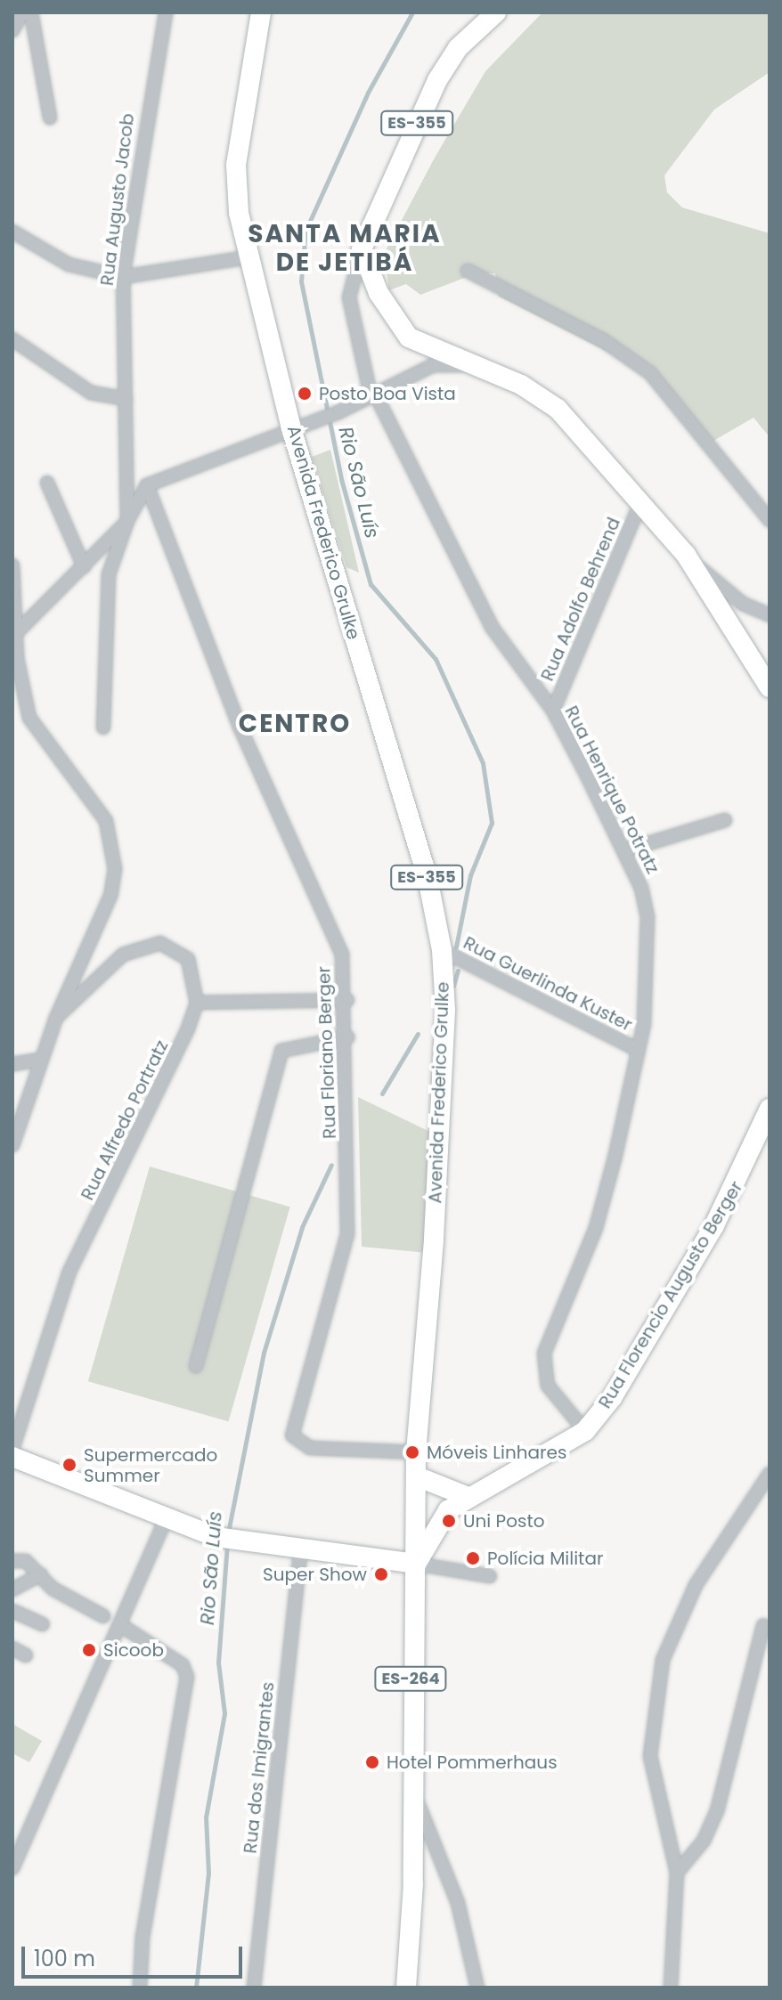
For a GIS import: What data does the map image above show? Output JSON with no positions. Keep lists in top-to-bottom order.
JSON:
{
  "streets": {
    "main road": [
      "ES-355",
      "Avenida Frederico Grulke",
      "Rua Florencio Augusto Berger",
      "ES-264"
    ],
    "street": [
      "Rua Augusto Jacob",
      "Rua Adolfo Behrend",
      "Rua Henrique Potratz",
      "Rua Guerlinda Kuster",
      "Rua Floriano Berger",
      "Rua Alfredo Portratz",
      "Rua dos Imigrantes"
    ]
  },
  "crossings": [
    ["ES-355", "Rua Henrique Potratz"],
    ["Avenida Frederico Grulke", "Rua Guerlinda Kuster"],
    ["Avenida Frederico Grulke", "Rua Floriano Berger"],
    ["Avenida Frederico Grulke", "Rua Florencio Augusto Berger"],
    ["Rua Adolfo Behrend", "Rua Henrique Potratz"],
    ["Rua Henrique Potratz", "Rua Guerlinda Kuster"],
    ["Rua Henrique Potratz", "Rua Florencio Augusto Berger"]
  ],
  "districts": ["SANTA MARIA DE JETIBÁ", "CENTRO"],
  "water": ["Rio São Luís"],
  "places": [
    "Posto Boa Vista",
    "Móveis Linhares",
    "Supermercado Summer",
    "Uni Posto",
    "Polícia Militar",
    "Super Show",
    "Sicoob",
    "Hotel Pommerhaus"
  ],
  "scale_bar": "100 m"
}
